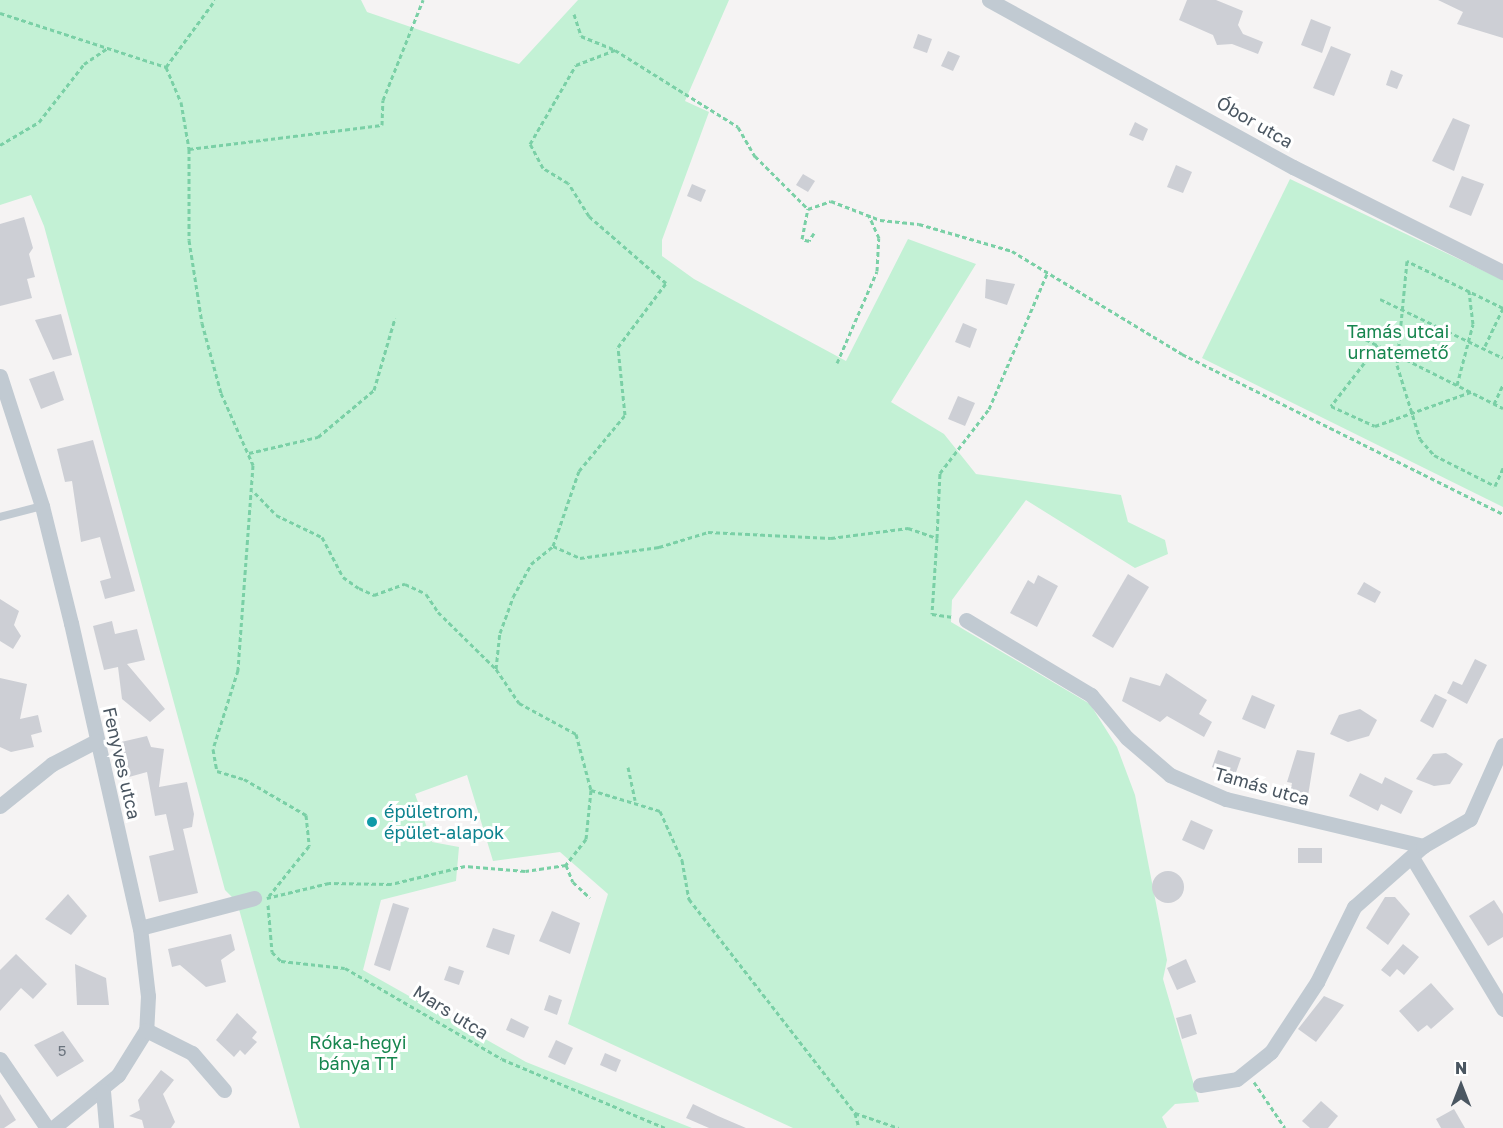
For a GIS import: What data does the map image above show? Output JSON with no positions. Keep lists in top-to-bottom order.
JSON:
{
  "streets": {
    "street": ["Óbor utca", "Fenyves utca", "Tamás utca"],
    "path": ["Mars utca"]
  },
  "parks": ["Tamás utcai urnatemető", "Róka-hegyi bánya TT"],
  "places": ["épületrom, épület-alapok"],
  "house_numbers": ["5"],
  "north": "top"
}
